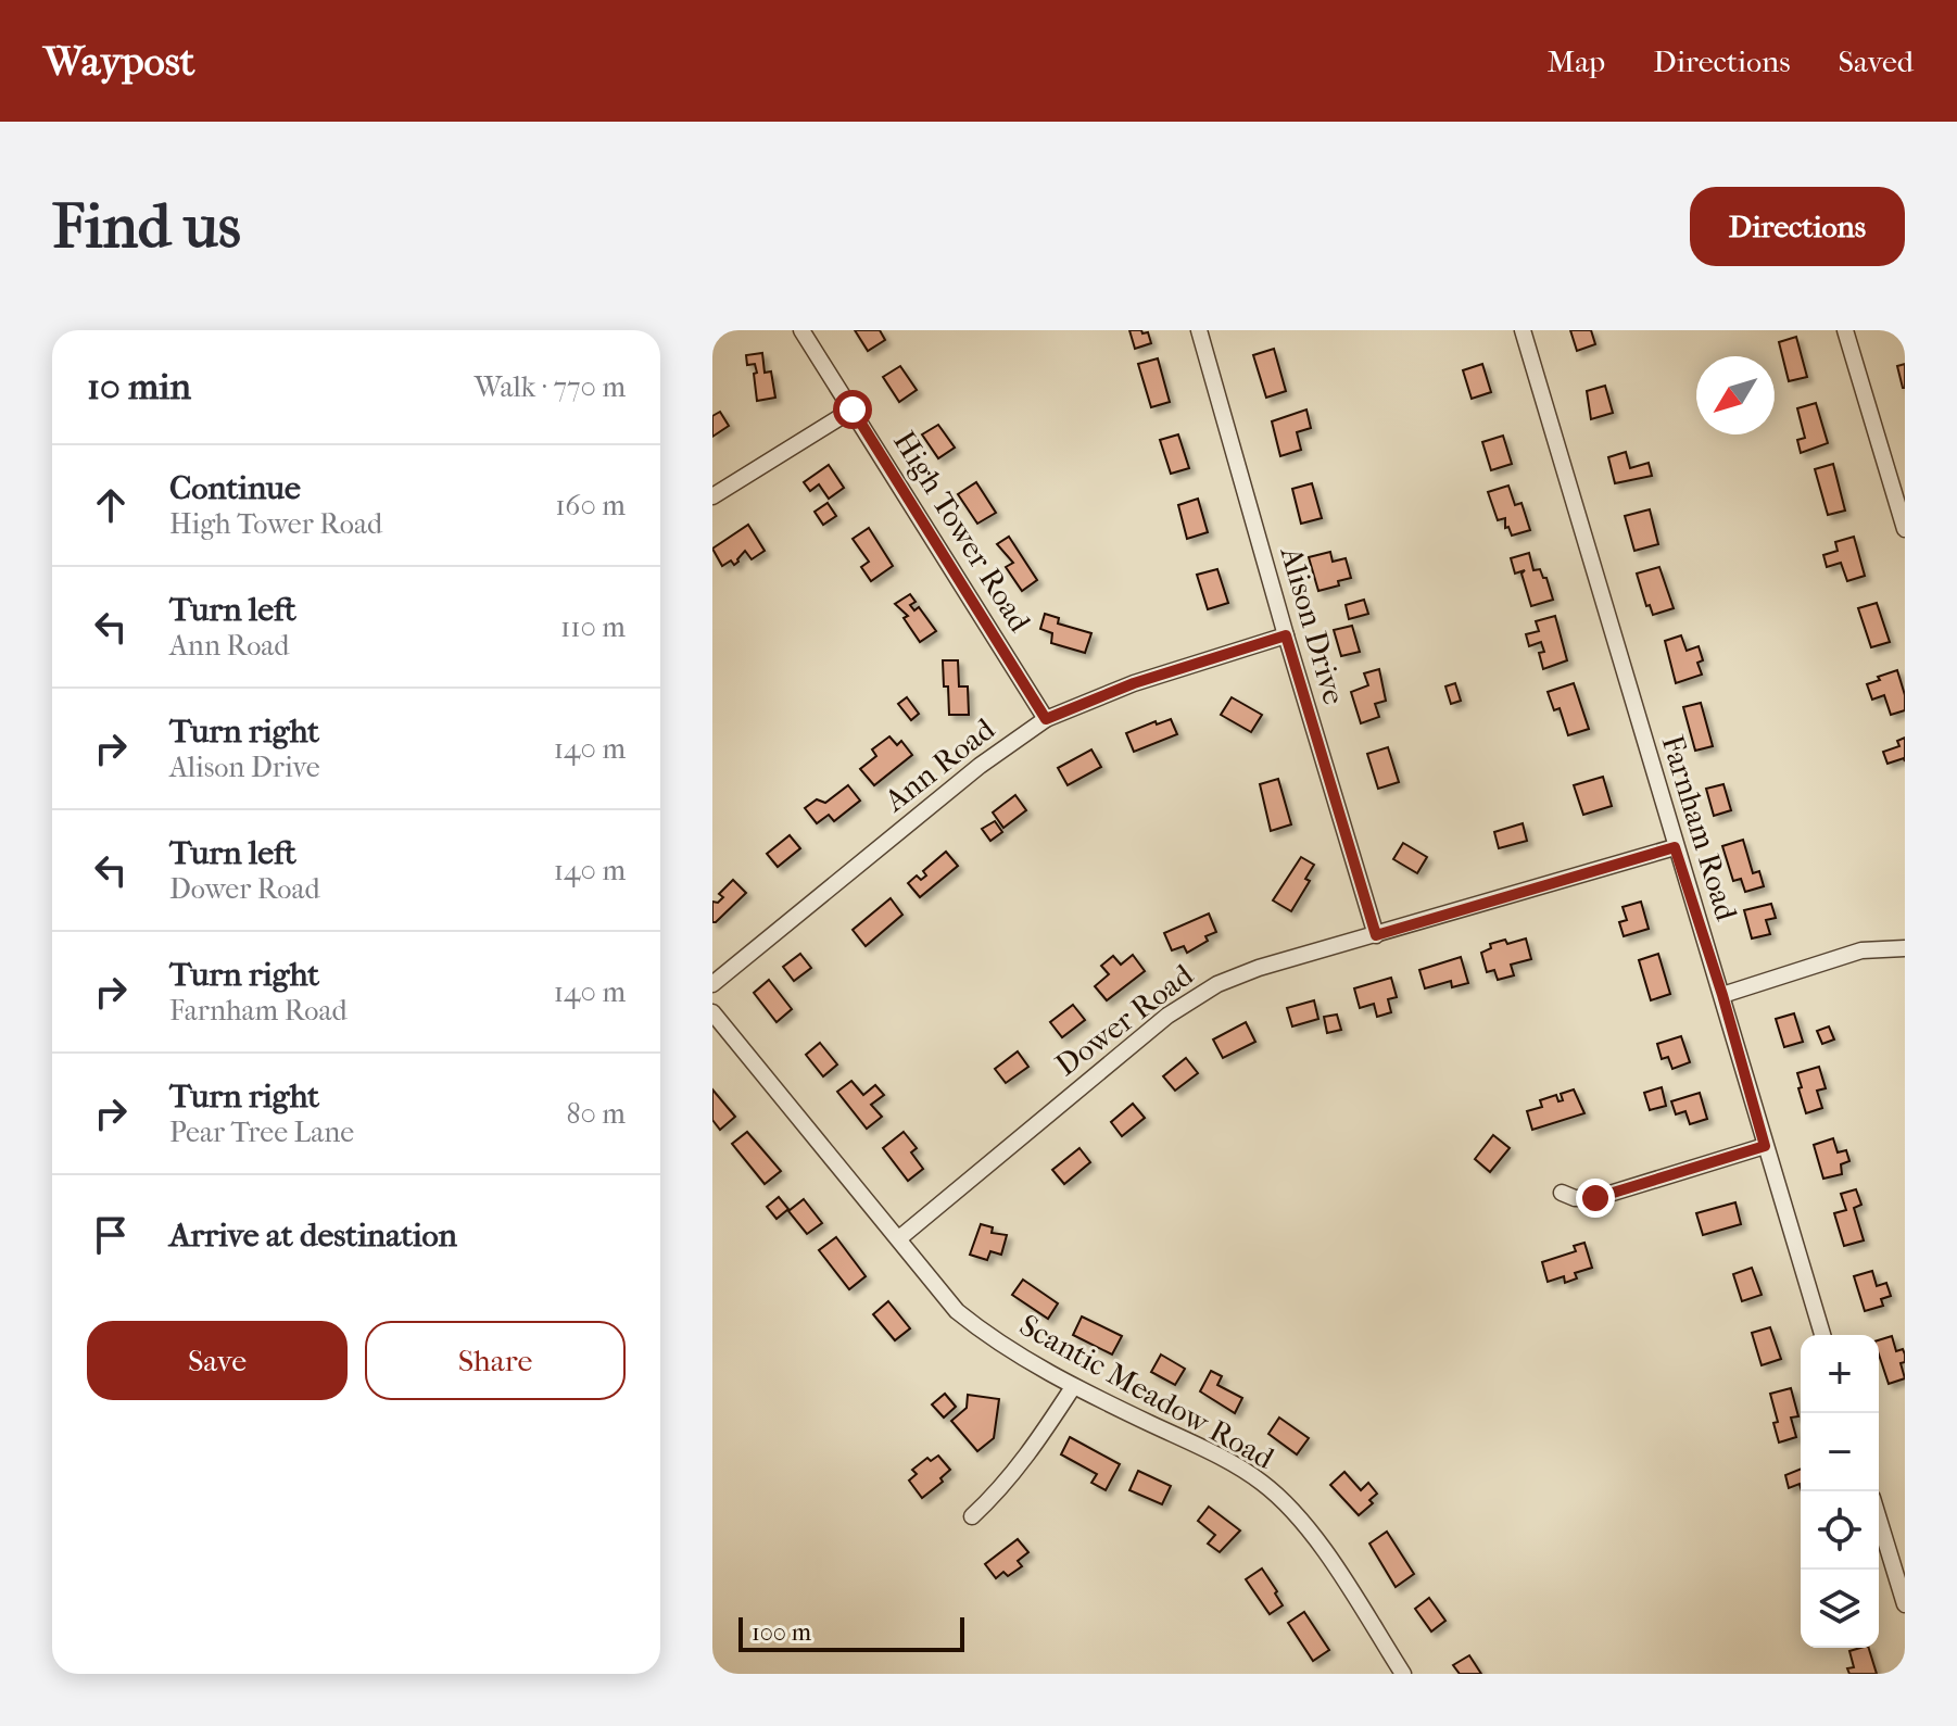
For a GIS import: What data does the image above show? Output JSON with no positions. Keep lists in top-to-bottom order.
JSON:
{
  "streets": {
    "street": [
      "High Tower Road",
      "Alison Drive",
      "Ann Road",
      "Farnham Road",
      "Dower Road",
      "Scantic Meadow Road"
    ]
  },
  "crossings": [
    ["High Tower Road", "Ann Road"],
    ["Alison Drive", "Ann Road"],
    ["Alison Drive", "Dower Road"],
    ["Farnham Road", "Dower Road"],
    ["Dower Road", "Scantic Meadow Road"]
  ],
  "scale_bar": "100 m",
  "north": "bottom left",
  "page": {
    "header": "Waypost",
    "nav": ["Map", "Directions", "Saved"],
    "buttons": [
      "Directions",
      ["Save", "Share"]
    ],
    "title": "Find us",
    "heading": ["10 min", "Walk · 770 m"],
    "list": [
      ["Continue", "High Tower Road", "160 m"],
      ["Turn left", "Ann Road", "110 m"],
      ["Turn right", "Alison Drive", "140 m"],
      ["Turn left", "Dower Road", "140 m"],
      ["Turn right", "Farnham Road", "140 m"],
      ["Turn right", "Pear Tree Lane", "80 m"],
      "Arrive at destination"
    ],
    "map_buttons": ["+", "−"],
    "scale": "100 m"
  }
}
